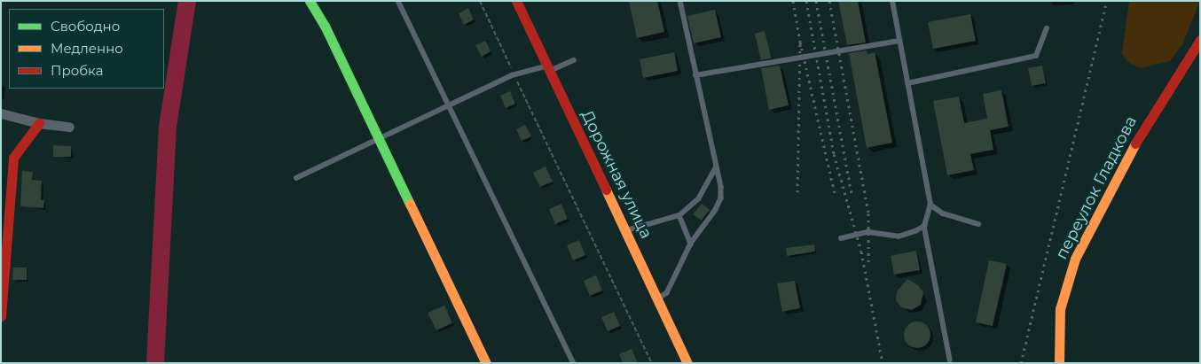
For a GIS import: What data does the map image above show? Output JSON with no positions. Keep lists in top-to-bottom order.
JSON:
{
  "streets": {
    "street": ["Дорожная улица", "переулок Гладкова"]
  },
  "legend": ["Свободно", "Медленно", "Пробка"]
}
